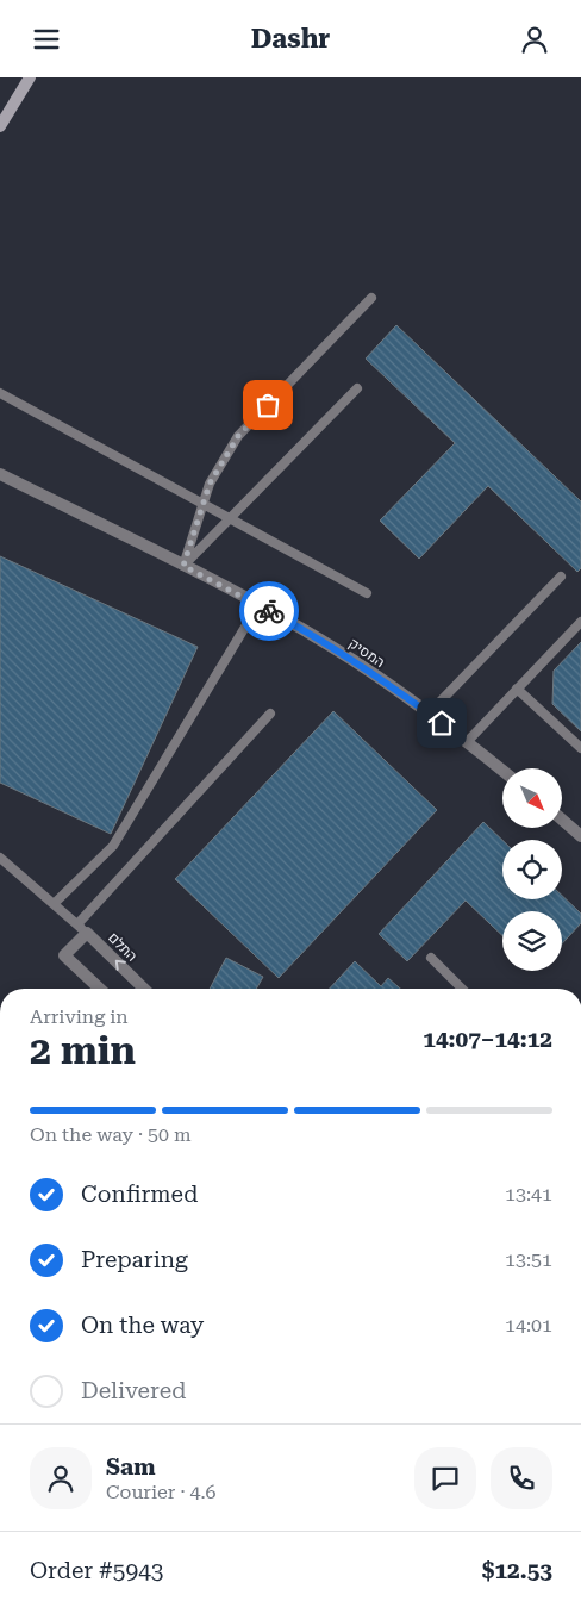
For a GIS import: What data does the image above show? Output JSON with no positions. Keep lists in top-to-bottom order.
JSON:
{
  "streets": {
    "street": ["המסיק", "התלם"]
  },
  "one_way": ["התלם"],
  "north": "bottom right",
  "page": {
    "header": "Dashr",
    "heading": ["2 min", "Arriving in", "14:07–14:12"],
    "panel": [
      "Sam",
      "Courier · 4.6",
      "Order #5943",
      "$12.53"
    ],
    "bar": "On the way · 50 m",
    "list": [
      ["Confirmed", "13:41"],
      ["Preparing", "13:51"],
      ["On the way", "14:01"],
      "Delivered"
    ]
  }
}
